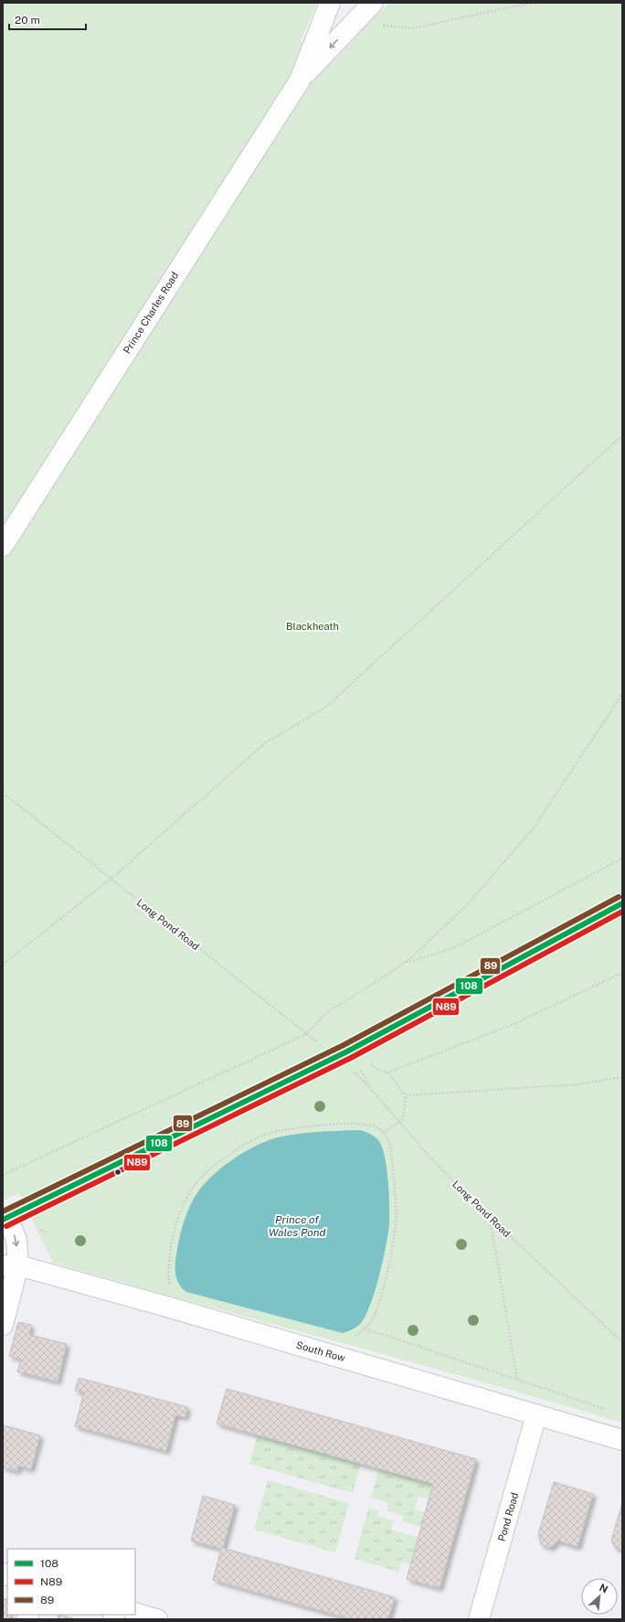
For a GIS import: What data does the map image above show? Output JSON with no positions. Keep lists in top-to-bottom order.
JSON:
{
  "streets": {
    "street": ["Prince Charles Road", "South Row", "Pond Road"],
    "path": ["Long Pond Road"]
  },
  "crossings": [
    ["South Row", "Pond Road"]
  ],
  "water": ["Prince of Wales Pond"],
  "parks": ["Blackheath"],
  "lines": ["transit line 89", "transit line 108", "transit line N89"],
  "legend": ["108", "N89", "89"],
  "scale_bar": "20 m",
  "north": "top right"
}
